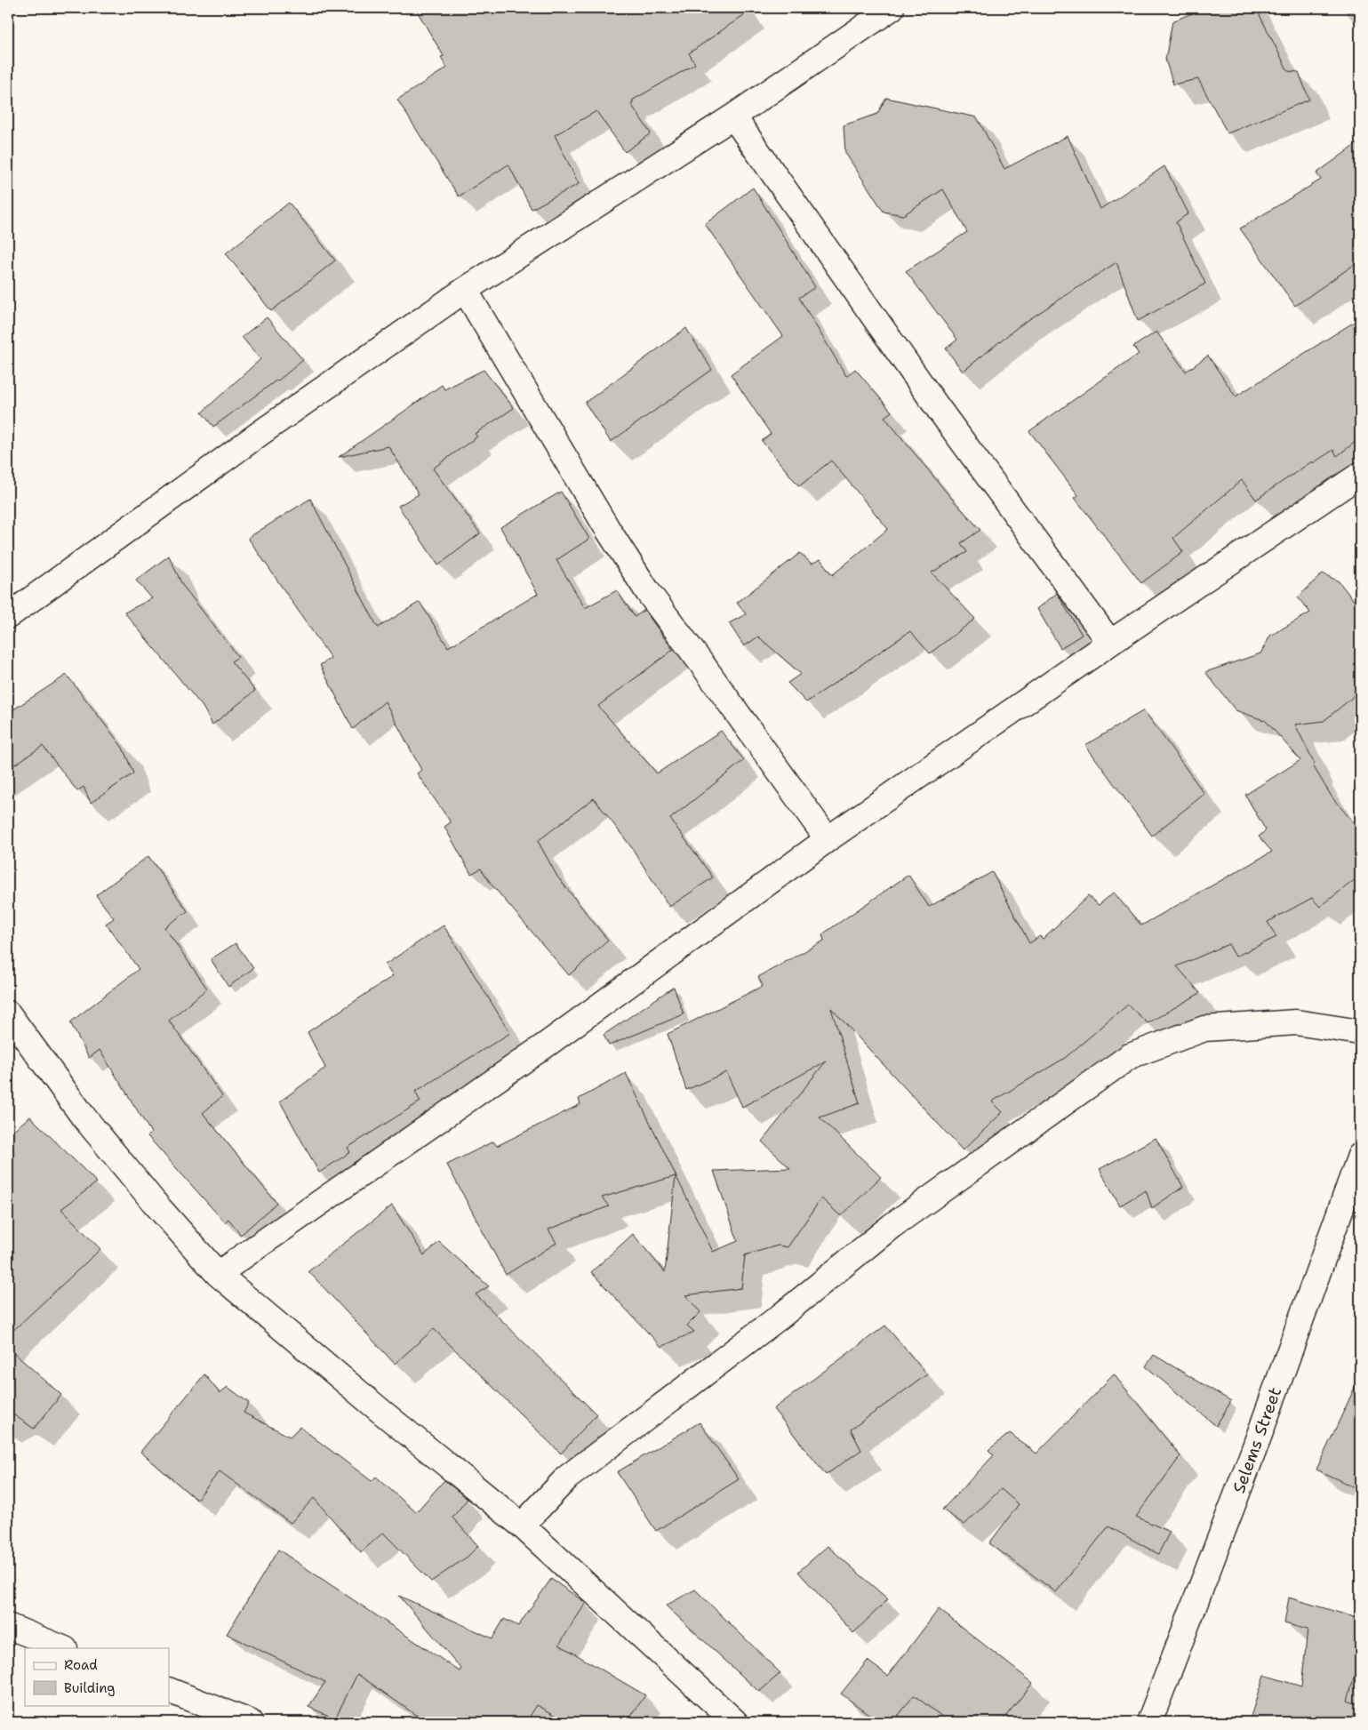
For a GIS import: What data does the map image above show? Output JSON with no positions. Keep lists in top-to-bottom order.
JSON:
{
  "streets": {
    "street": ["Selems Street"]
  },
  "legend": ["Road", "Building"]
}
